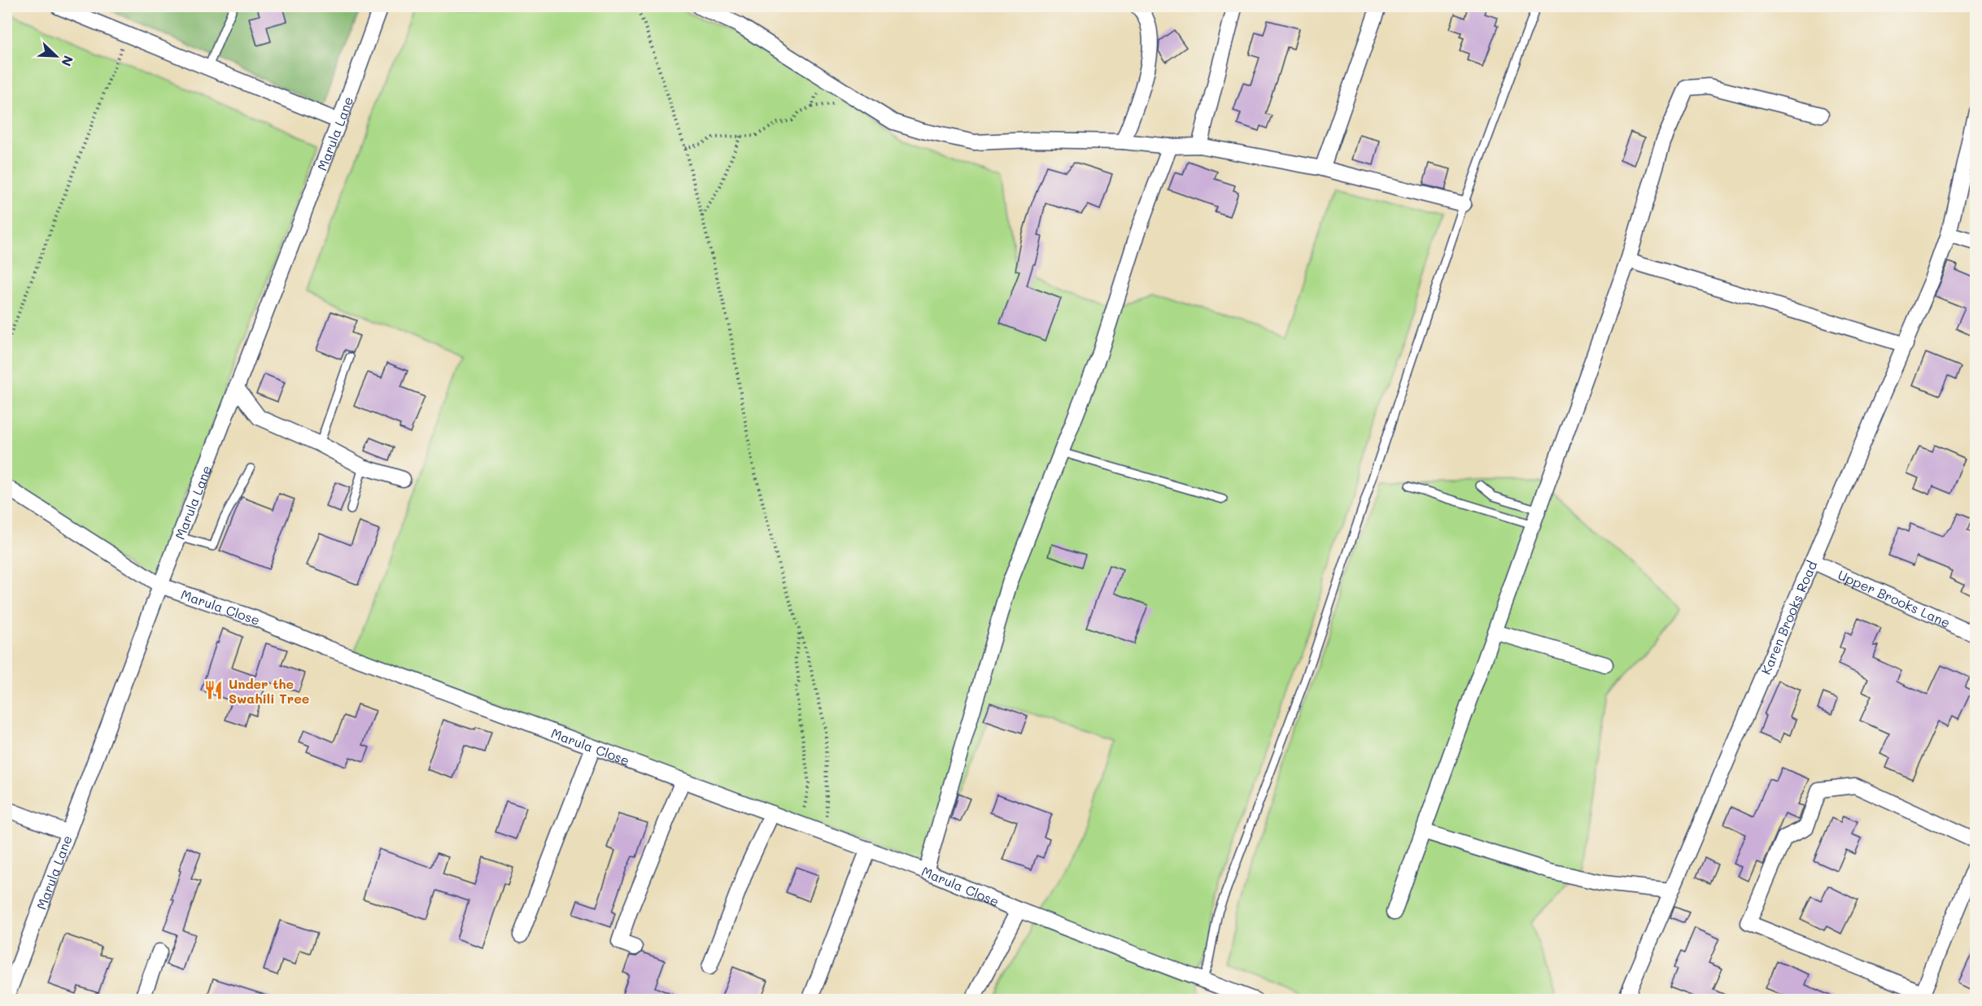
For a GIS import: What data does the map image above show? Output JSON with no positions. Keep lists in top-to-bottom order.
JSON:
{
  "streets": {
    "street": [
      "Marula Lane",
      "Upper Brooks Lane",
      "Marula Close",
      "Karen Brooks Road"
    ]
  },
  "crossings": [
    ["Marula Lane", "Marula Close"],
    ["Upper Brooks Lane", "Karen Brooks Road"]
  ],
  "places": {
    "restaurant": ["Under the Swahili Tree"]
  },
  "north": "bottom right"
}
